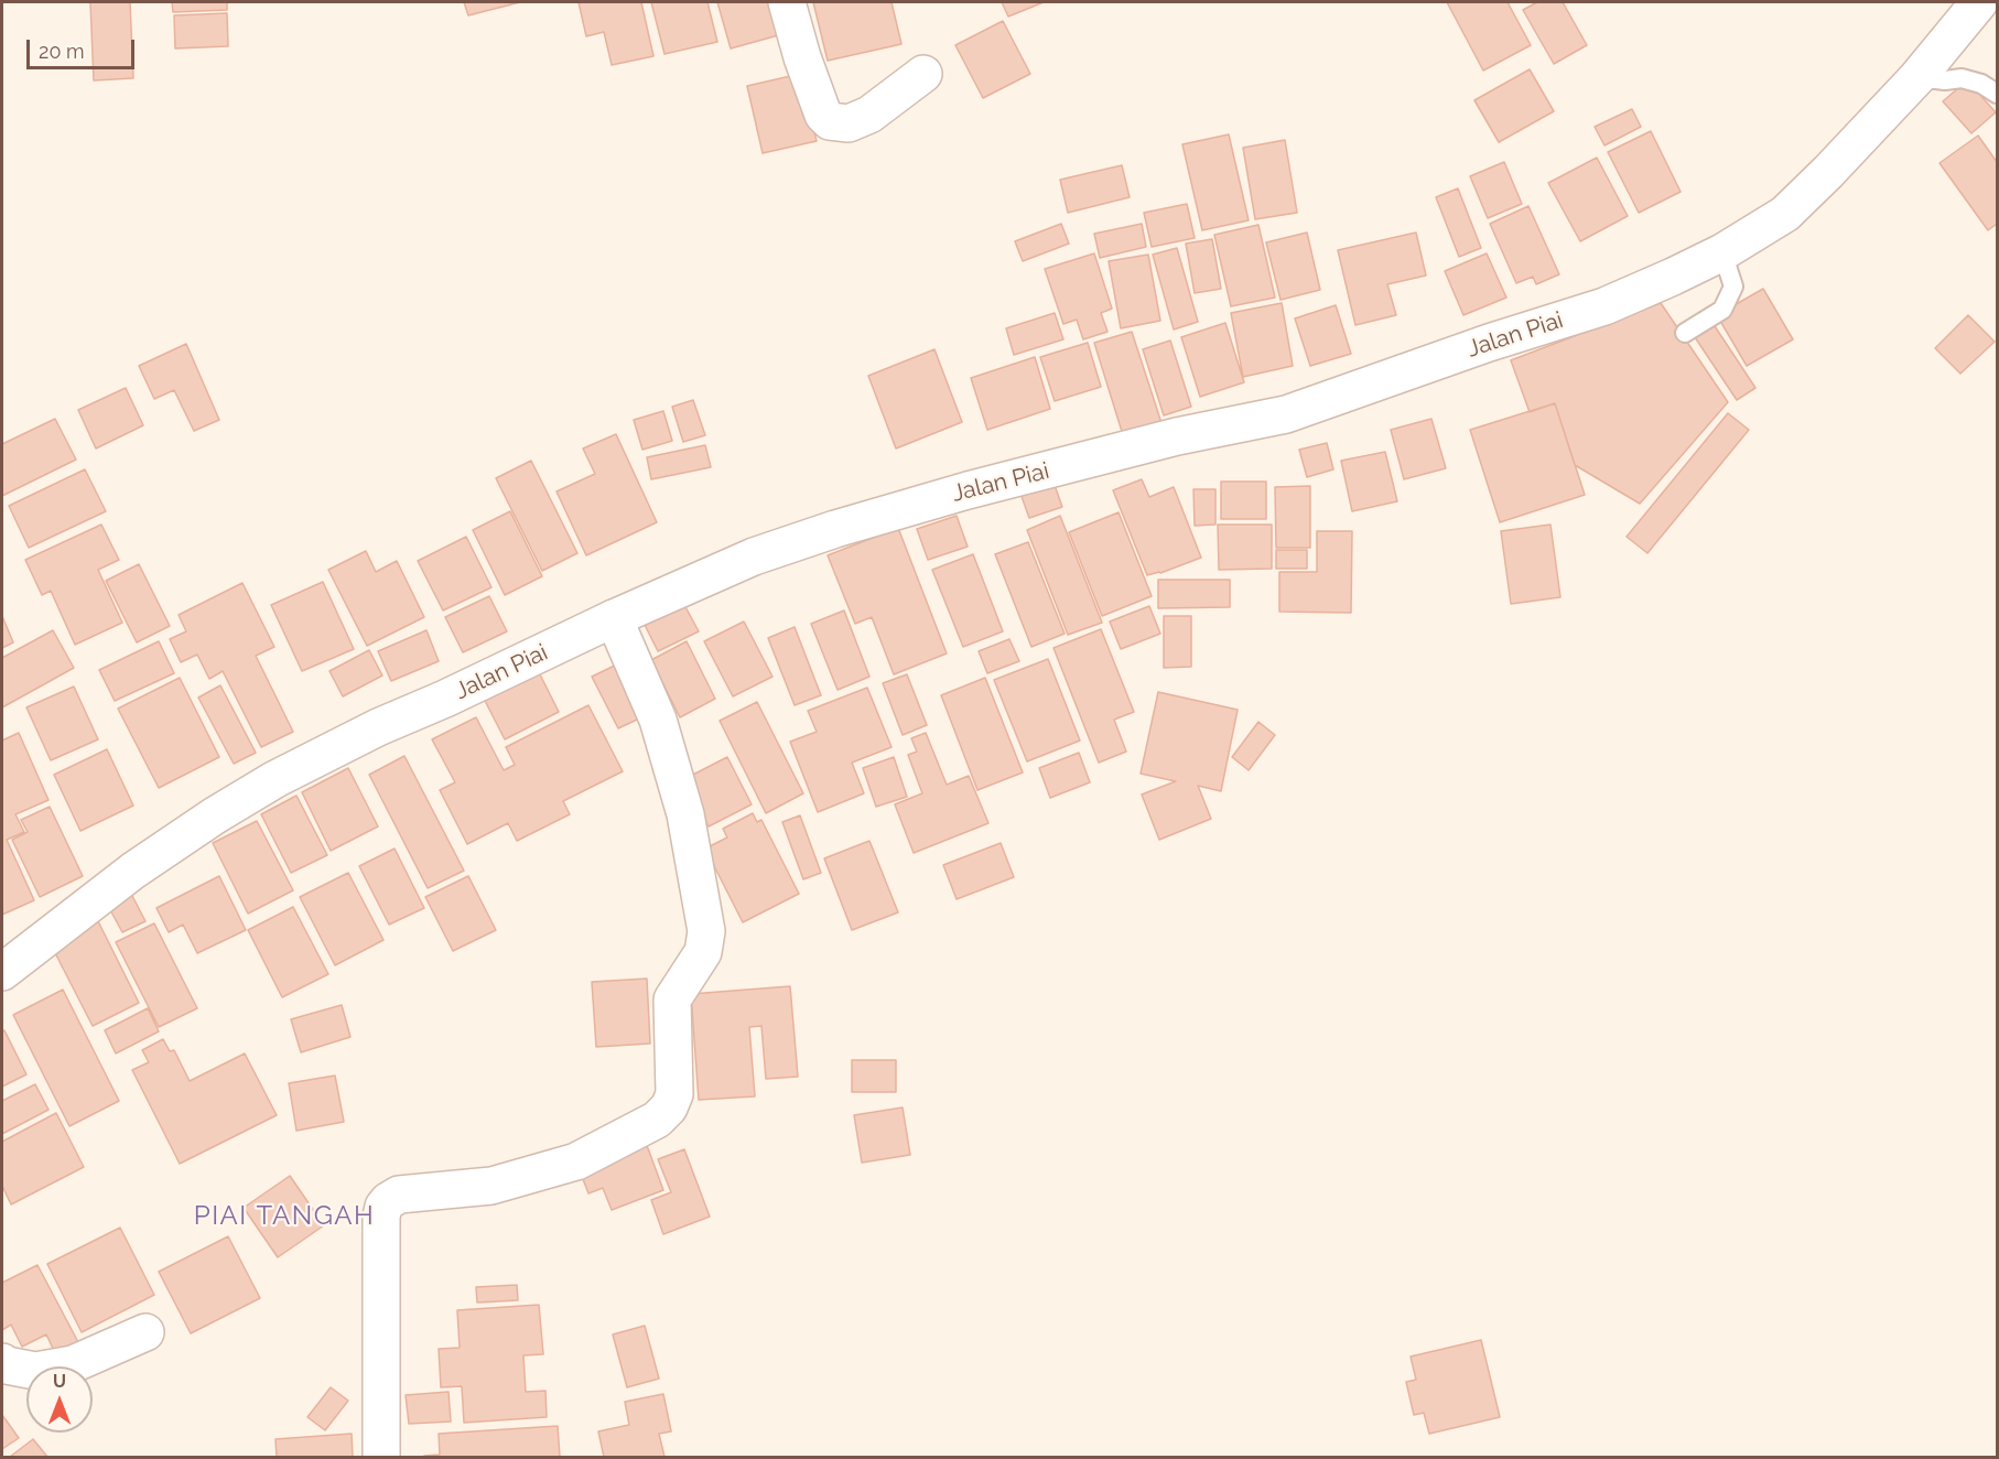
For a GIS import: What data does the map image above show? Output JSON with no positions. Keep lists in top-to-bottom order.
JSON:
{
  "streets": {
    "street": ["Jalan Piai"]
  },
  "districts": ["PIAI TANGAH"],
  "scale_bar": "20 m",
  "north": "top"
}
